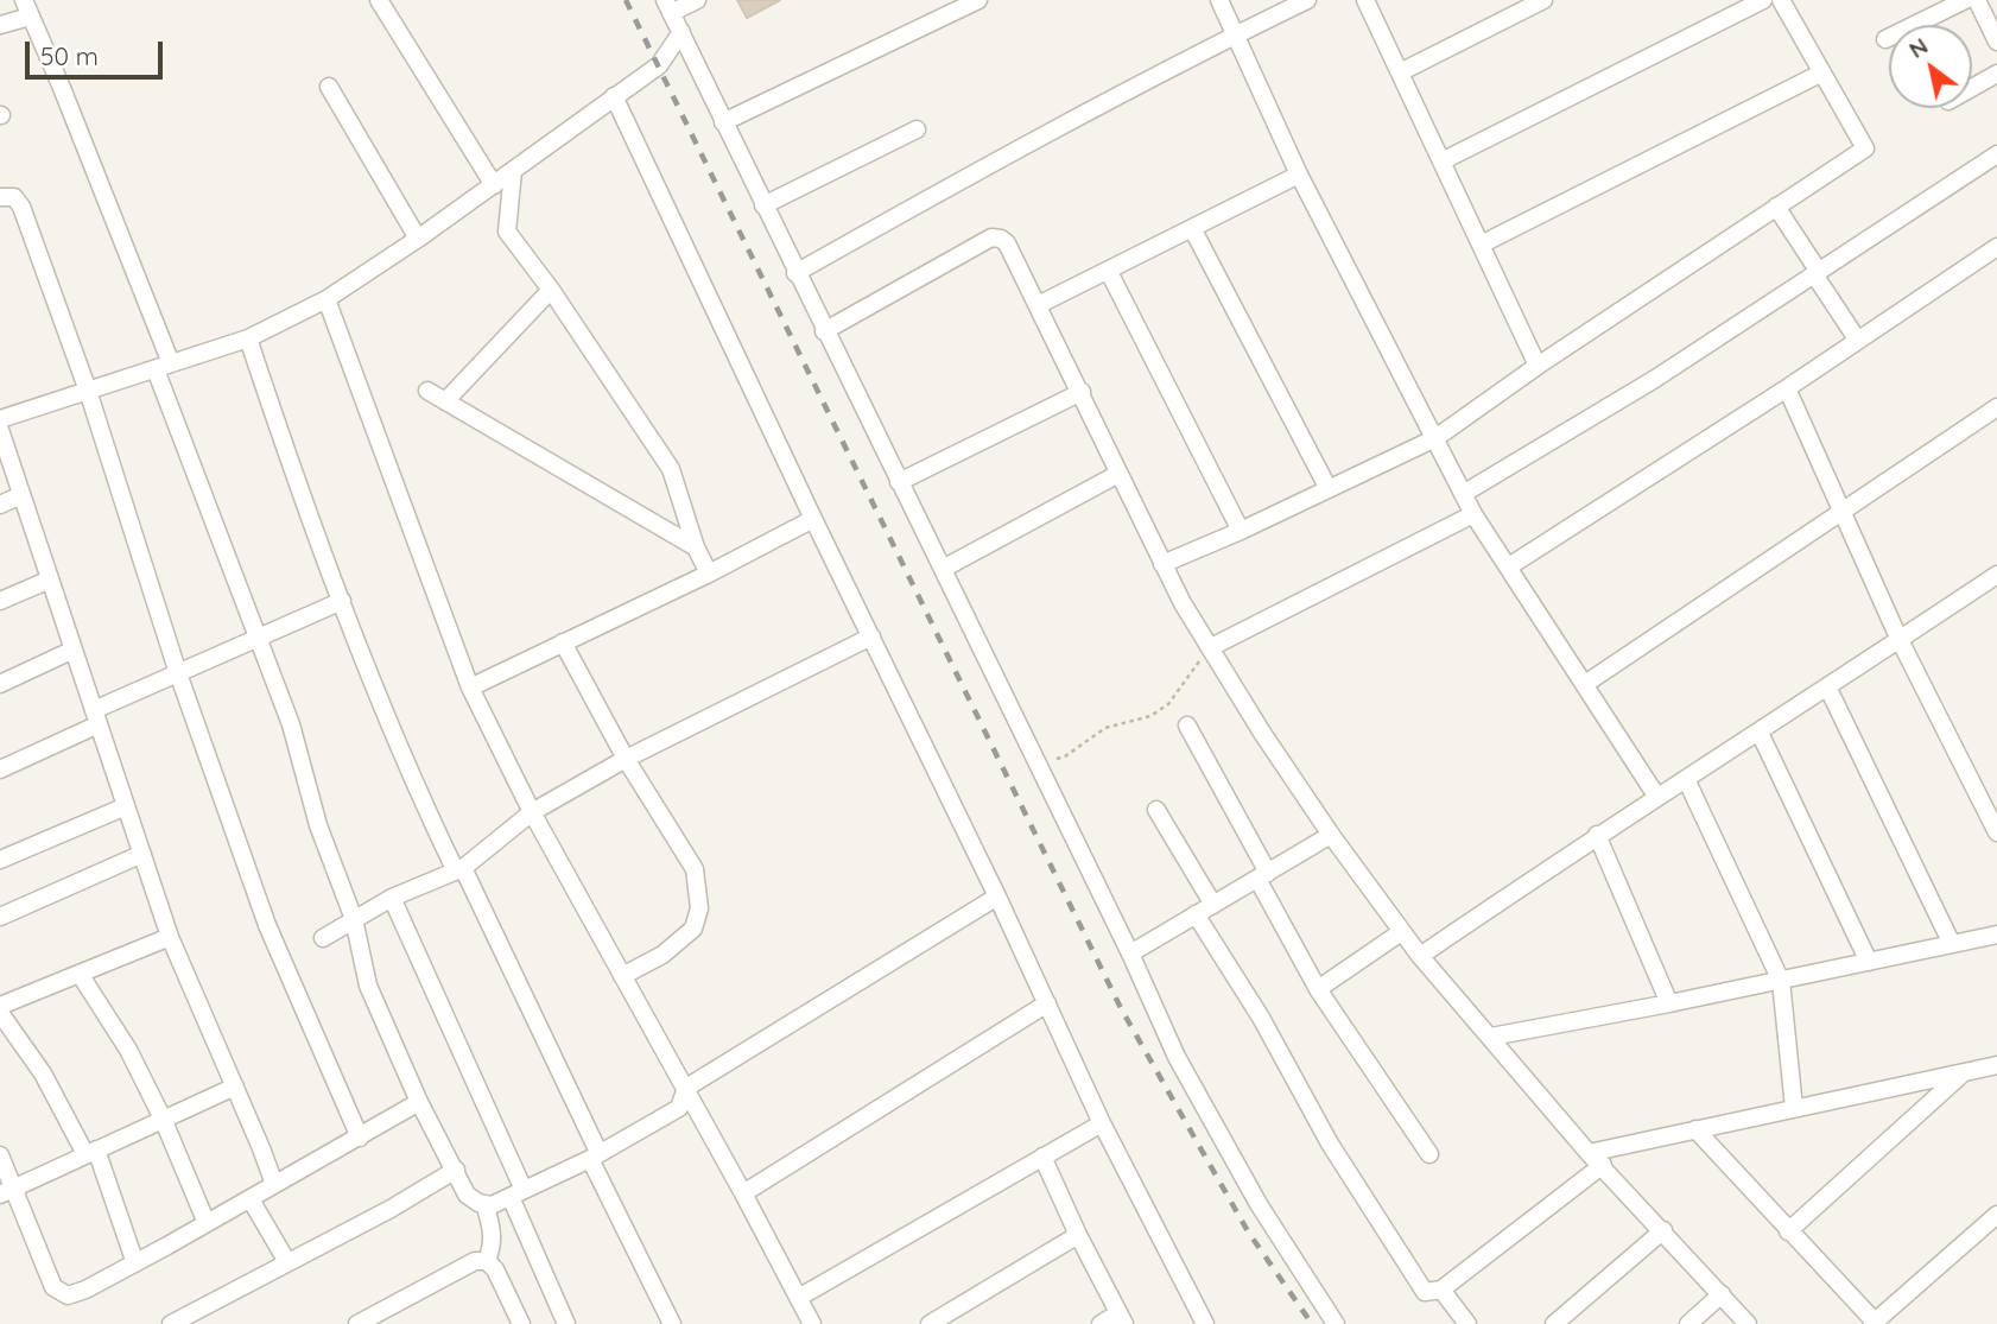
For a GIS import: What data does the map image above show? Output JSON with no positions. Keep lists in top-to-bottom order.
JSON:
{
  "scale_bar": "50 m",
  "north": "top left"
}
